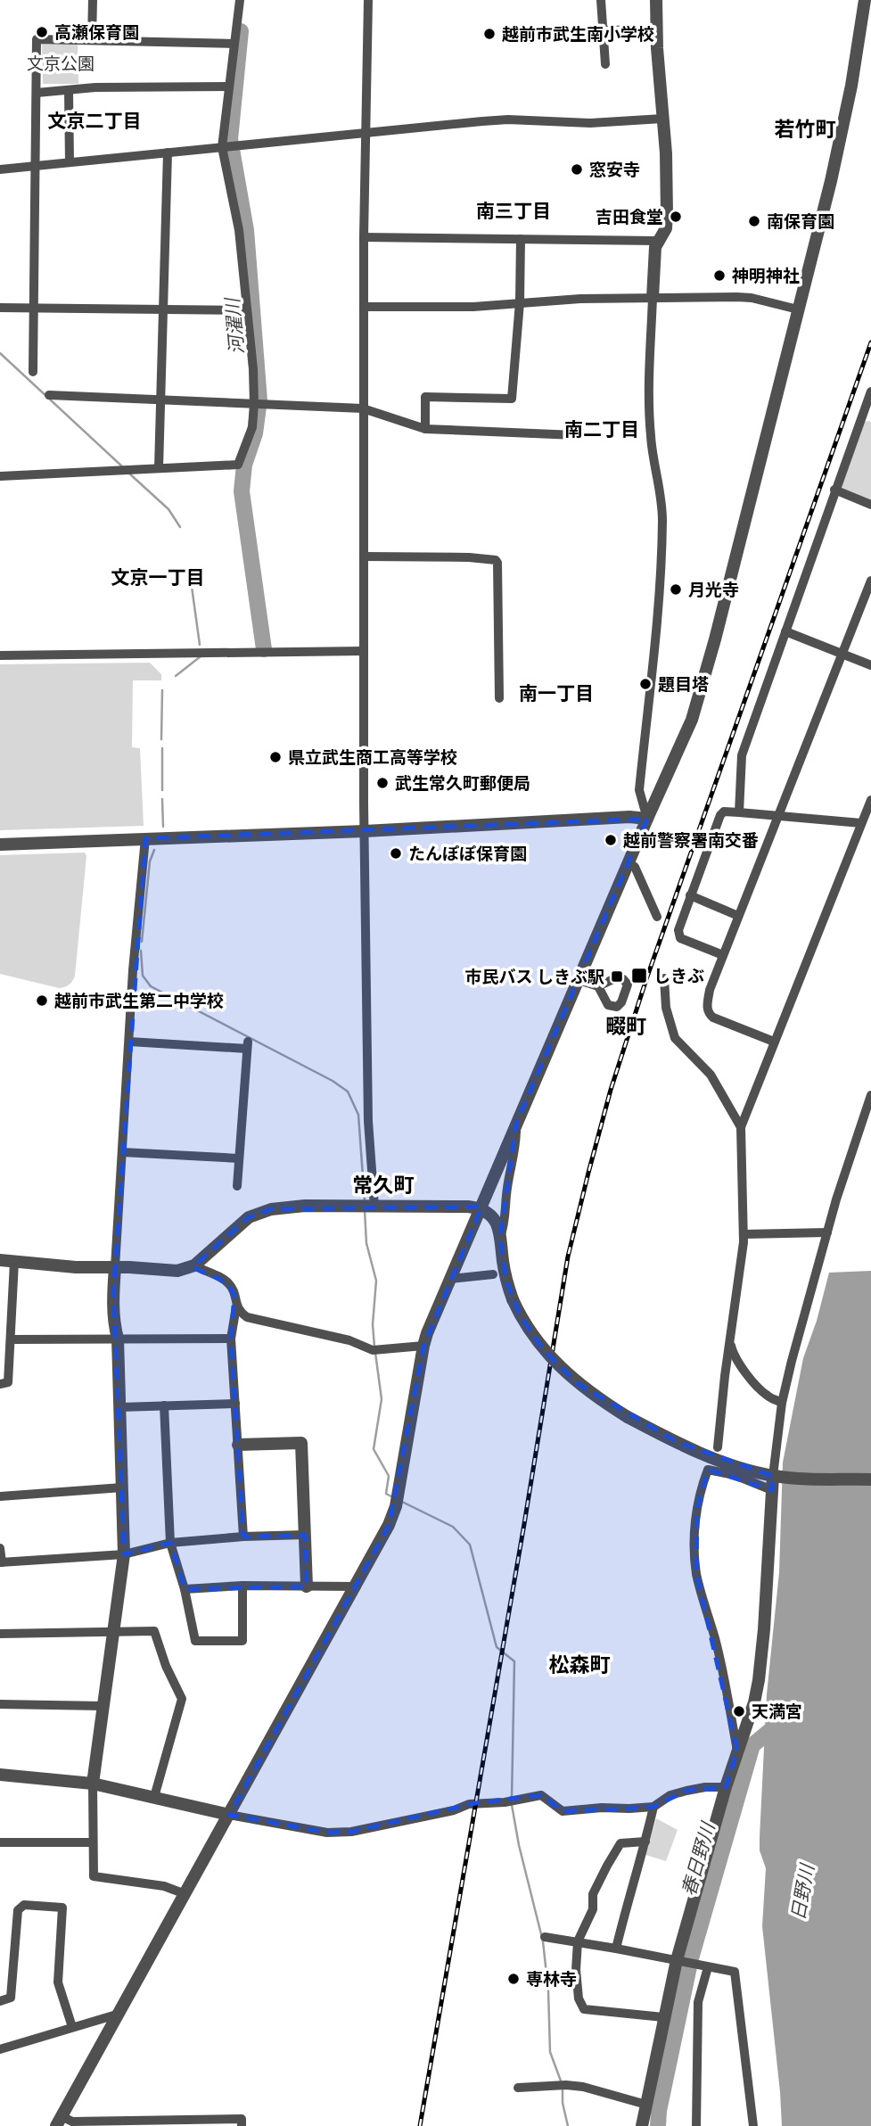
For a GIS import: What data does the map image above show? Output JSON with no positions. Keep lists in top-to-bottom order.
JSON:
{
  "districts": [
    "文京二丁目",
    "若竹町",
    "南三丁目",
    "南二丁目",
    "文京一丁目",
    "南一丁目",
    "畷町",
    "常久町",
    "松森町"
  ],
  "water": ["河濯川", "春日野川", "日野川"],
  "parks": ["文京公園"],
  "places": {
    "other": [
      "高瀬保育園",
      "越前市武生南小学校",
      "窓安寺",
      "吉田食堂",
      "南保育園",
      "神明神社",
      "月光寺",
      "題目塔",
      "県立武生商工高等学校",
      "武生常久町郵便局",
      "越前警察署南交番",
      "たんぽぽ保育園",
      "越前市武生第二中学校",
      "天満宮",
      "専林寺"
    ],
    "transit": ["しきぶ", "市民バス しきぶ駅"]
  }
}
